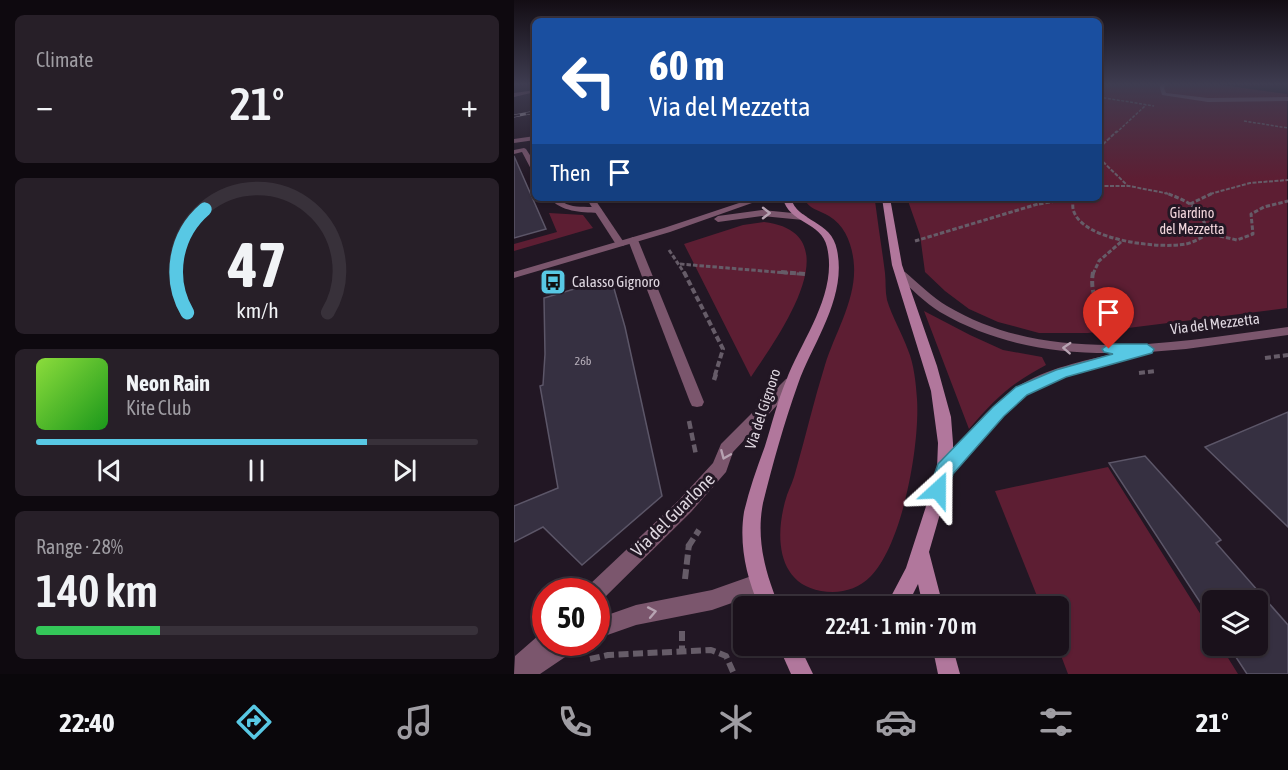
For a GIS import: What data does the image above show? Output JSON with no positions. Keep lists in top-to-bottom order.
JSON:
{
  "streets": {
    "main road": ["Via del Gignoro"],
    "street": ["Via del Mezzetta", "Via del Guarlone"]
  },
  "crossings": [
    ["Via del Gignoro", "Via del Guarlone"]
  ],
  "one_way": ["Via del Mezzetta", "Via del Guarlone"],
  "parks": ["Giardino del Mezzetta"],
  "places": {
    "bus stop": ["Calasso Gignoro"]
  },
  "house_numbers": ["26b"],
  "page": {
    "tile": [
      "Climate",
      ["Range · 28%", "140 km"]
    ],
    "turn": ["60 m", "Via del Mezzetta"],
    "heat": ["−", "21°", "+"],
    "then": "Then",
    "song": ["Neon Rain", "Kite Club"],
    "limit": "50",
    "trip": "22:41 · 1 min · 70 m",
    "tabs": ["22:40", "21°"],
    "gauge": ["47", "km/h"]
  }
}
